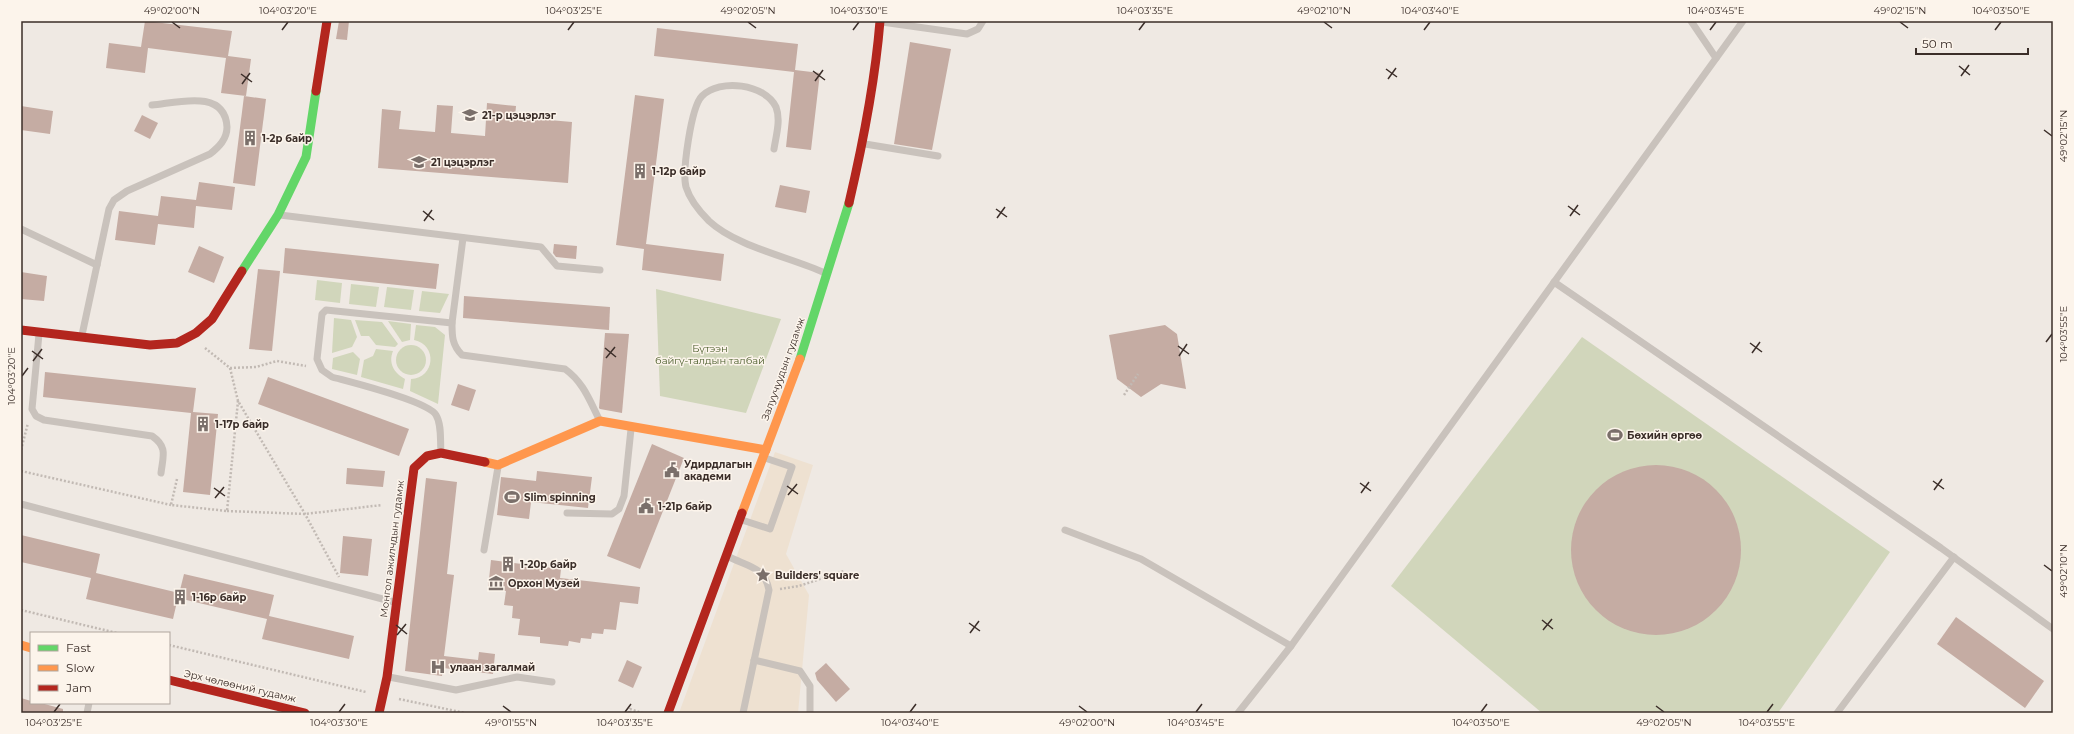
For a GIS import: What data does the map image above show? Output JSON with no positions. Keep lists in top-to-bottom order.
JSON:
{
  "streets": {
    "street": ["Залуучуудын гудамж", "Монгол ажилчдын гудамж", "Эрх чөлөөний гудамж"]
  },
  "parks": ["Бүтээн байгү-талдын талбай"],
  "places": {
    "school or university": ["21-р цэцэрлэг", "21 цэцэрлэг"],
    "building": [
      "1-2р байр",
      "1-12р байр",
      "1-17р байр",
      "1-20р байр",
      "1-16р байр"
    ],
    "sports": ["Бөхийн өргөө", "Slim spinning"],
    "public building": ["Удирдлагын академи", "1-21р байр"],
    "place": ["Builders' square"],
    "museum": ["Орхон Myзей"],
    "hospital": ["улаан загалмай"]
  },
  "legend": ["Fast", "Slow", "Jam"],
  "scale_bar": "50 m",
  "coordinates": [
    "49°02'00\"N",
    "104°03'20\"E",
    "104°03'25\"E",
    "49°02'05\"N",
    "104°03'30\"E",
    "104°03'35\"E",
    "49°02'10\"N",
    "104°03'40\"E",
    "104°03'45\"E",
    "49°02'15\"N",
    "104°03'50\"E",
    "104°03'55\"E",
    "49°01'55\"N"
  ]
}
